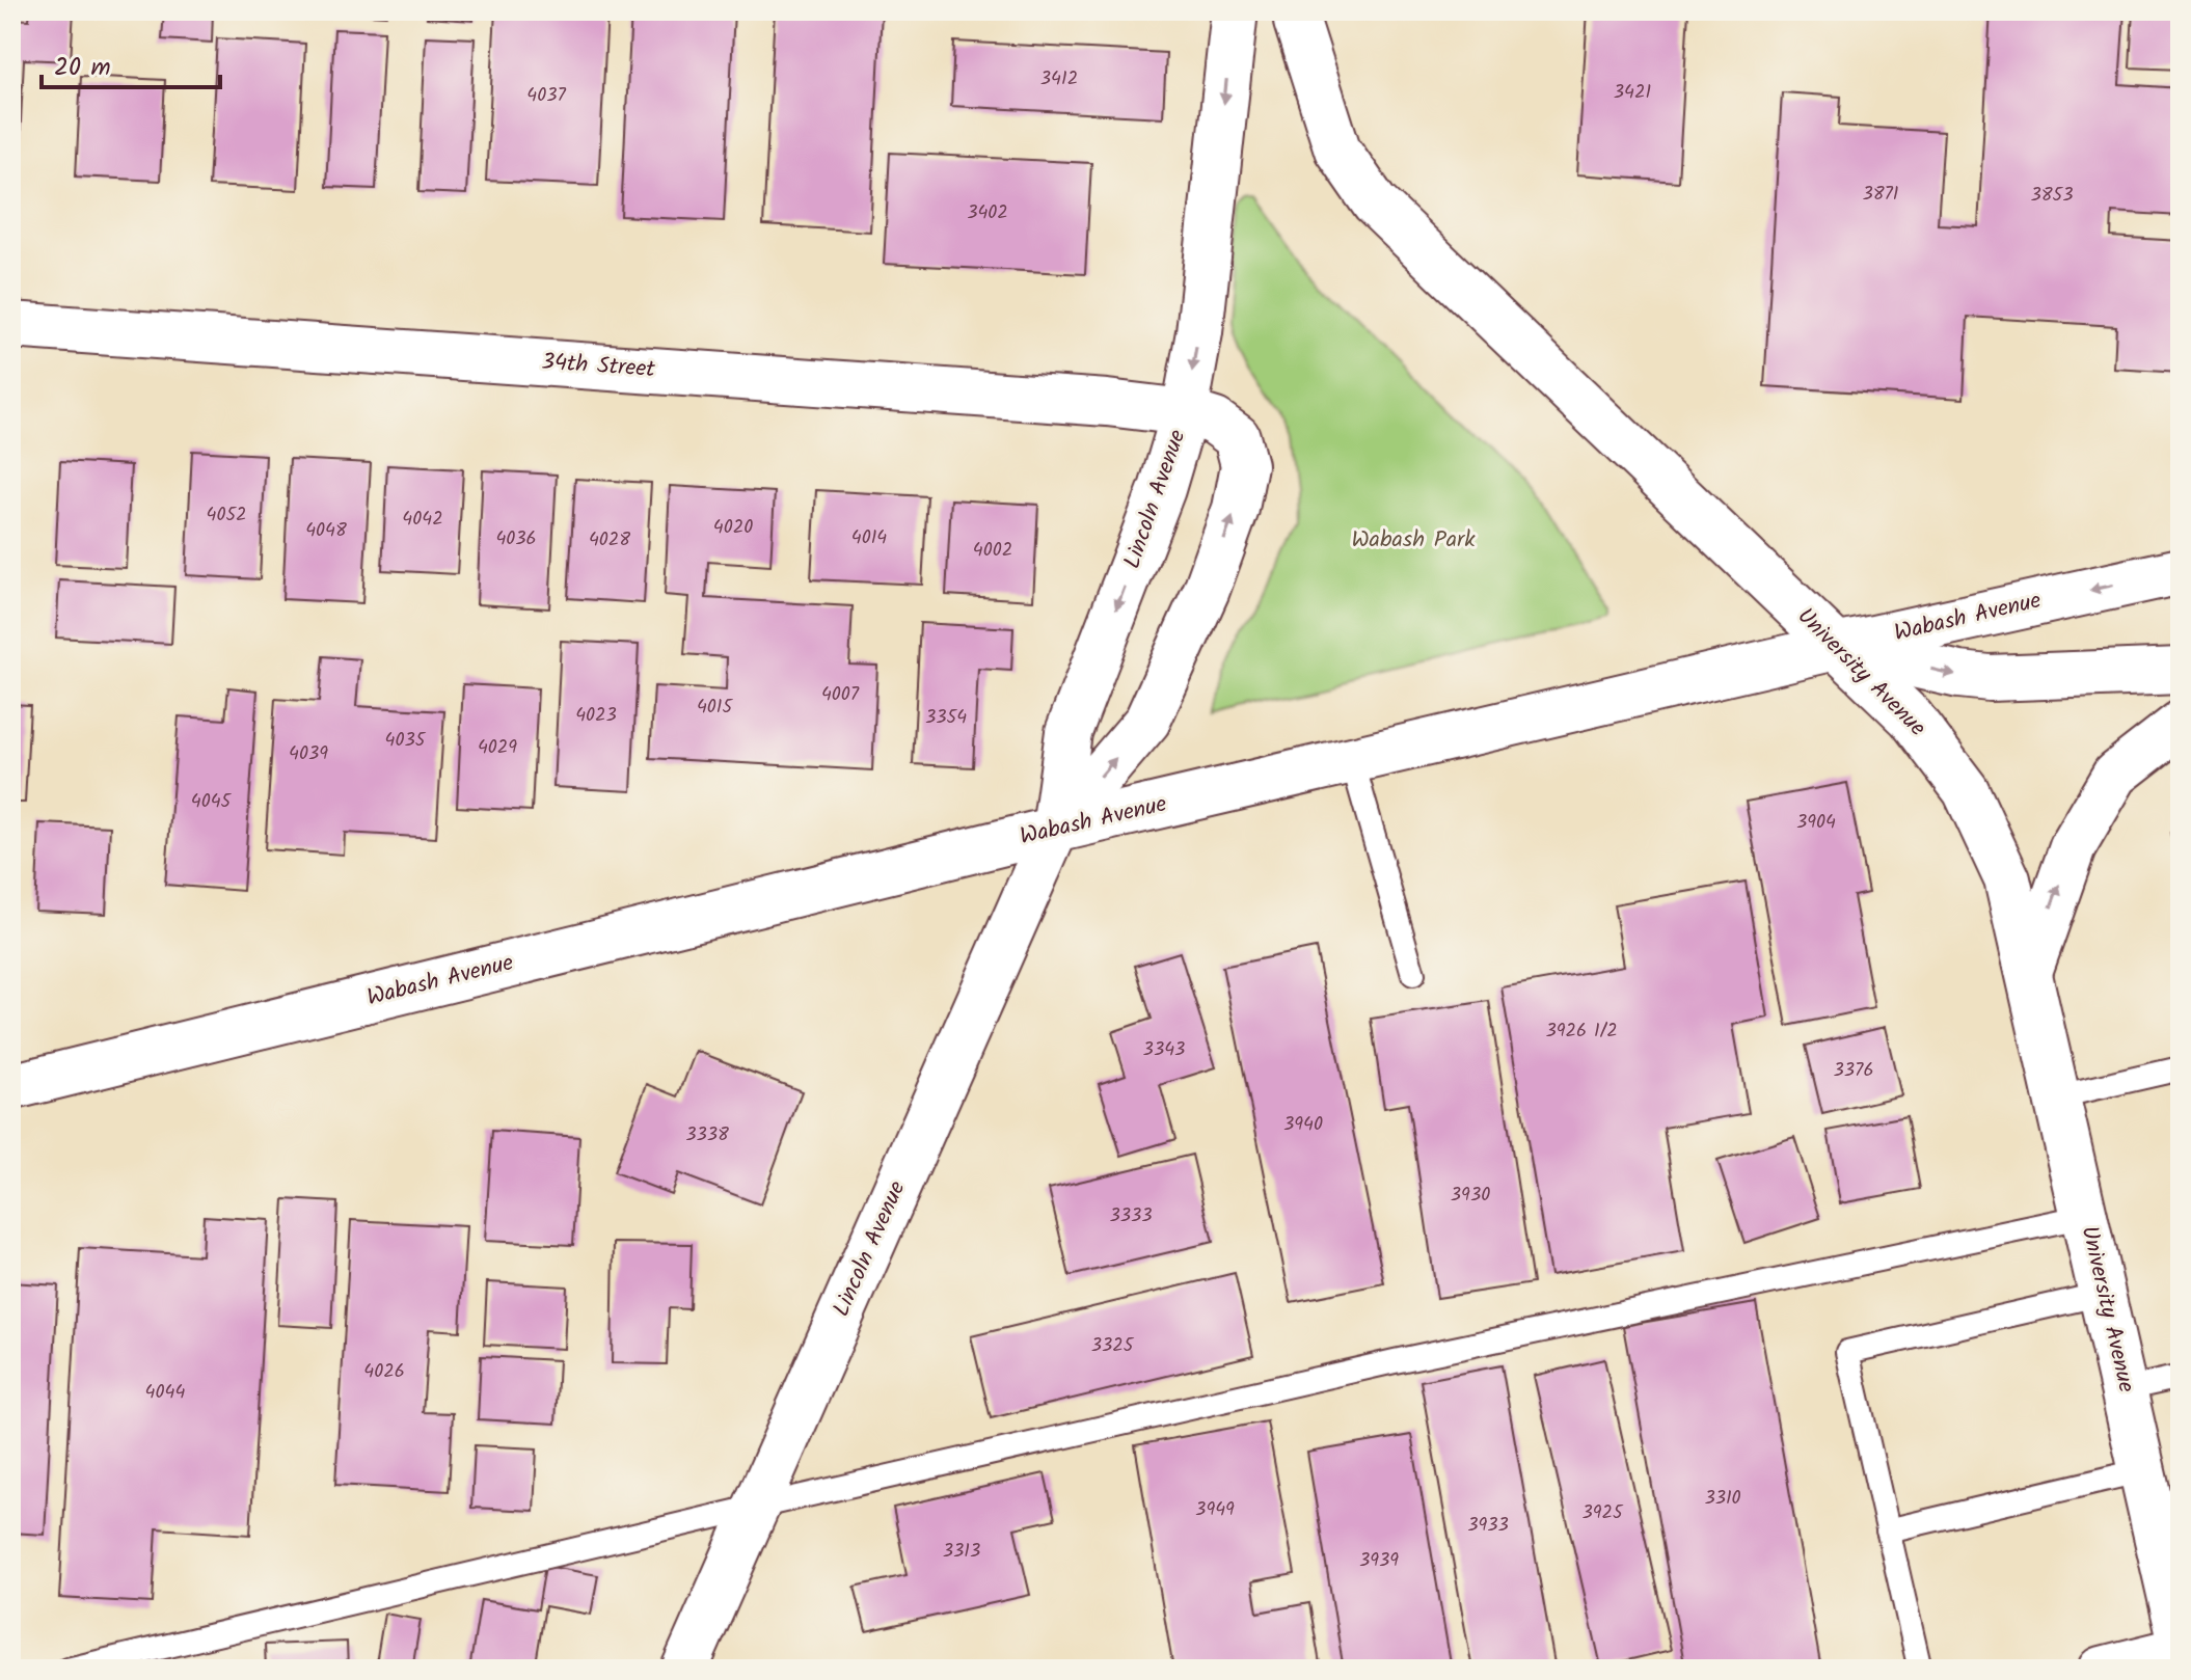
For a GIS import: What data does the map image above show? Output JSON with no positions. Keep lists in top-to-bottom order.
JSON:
{
  "streets": {
    "main road": [
      "34th Street",
      "Lincoln Avenue",
      "Wabash Avenue",
      "University Avenue"
    ]
  },
  "crossings": [
    ["34th Street", "Lincoln Avenue"],
    ["Lincoln Avenue", "Wabash Avenue"],
    ["Wabash Avenue", "University Avenue"]
  ],
  "parks": ["Wabash Park"],
  "house_numbers": [
    "3412",
    "3421",
    "4037",
    "3871",
    "3853",
    "3402",
    "4052",
    "4042",
    "4020",
    "4048",
    "4014",
    "4036",
    "4028",
    "4002",
    "4007",
    "4015",
    "4023",
    "3354",
    "4035",
    "4029",
    "4039",
    "4045",
    "3904",
    "3926 1/2",
    "3343",
    "3376",
    "3940",
    "3338",
    "3930",
    "3333",
    "3325",
    "4026",
    "4044",
    "3310",
    "3949",
    "3925",
    "3933",
    "3313",
    "3939"
  ],
  "scale_bar": "20 m"
}
